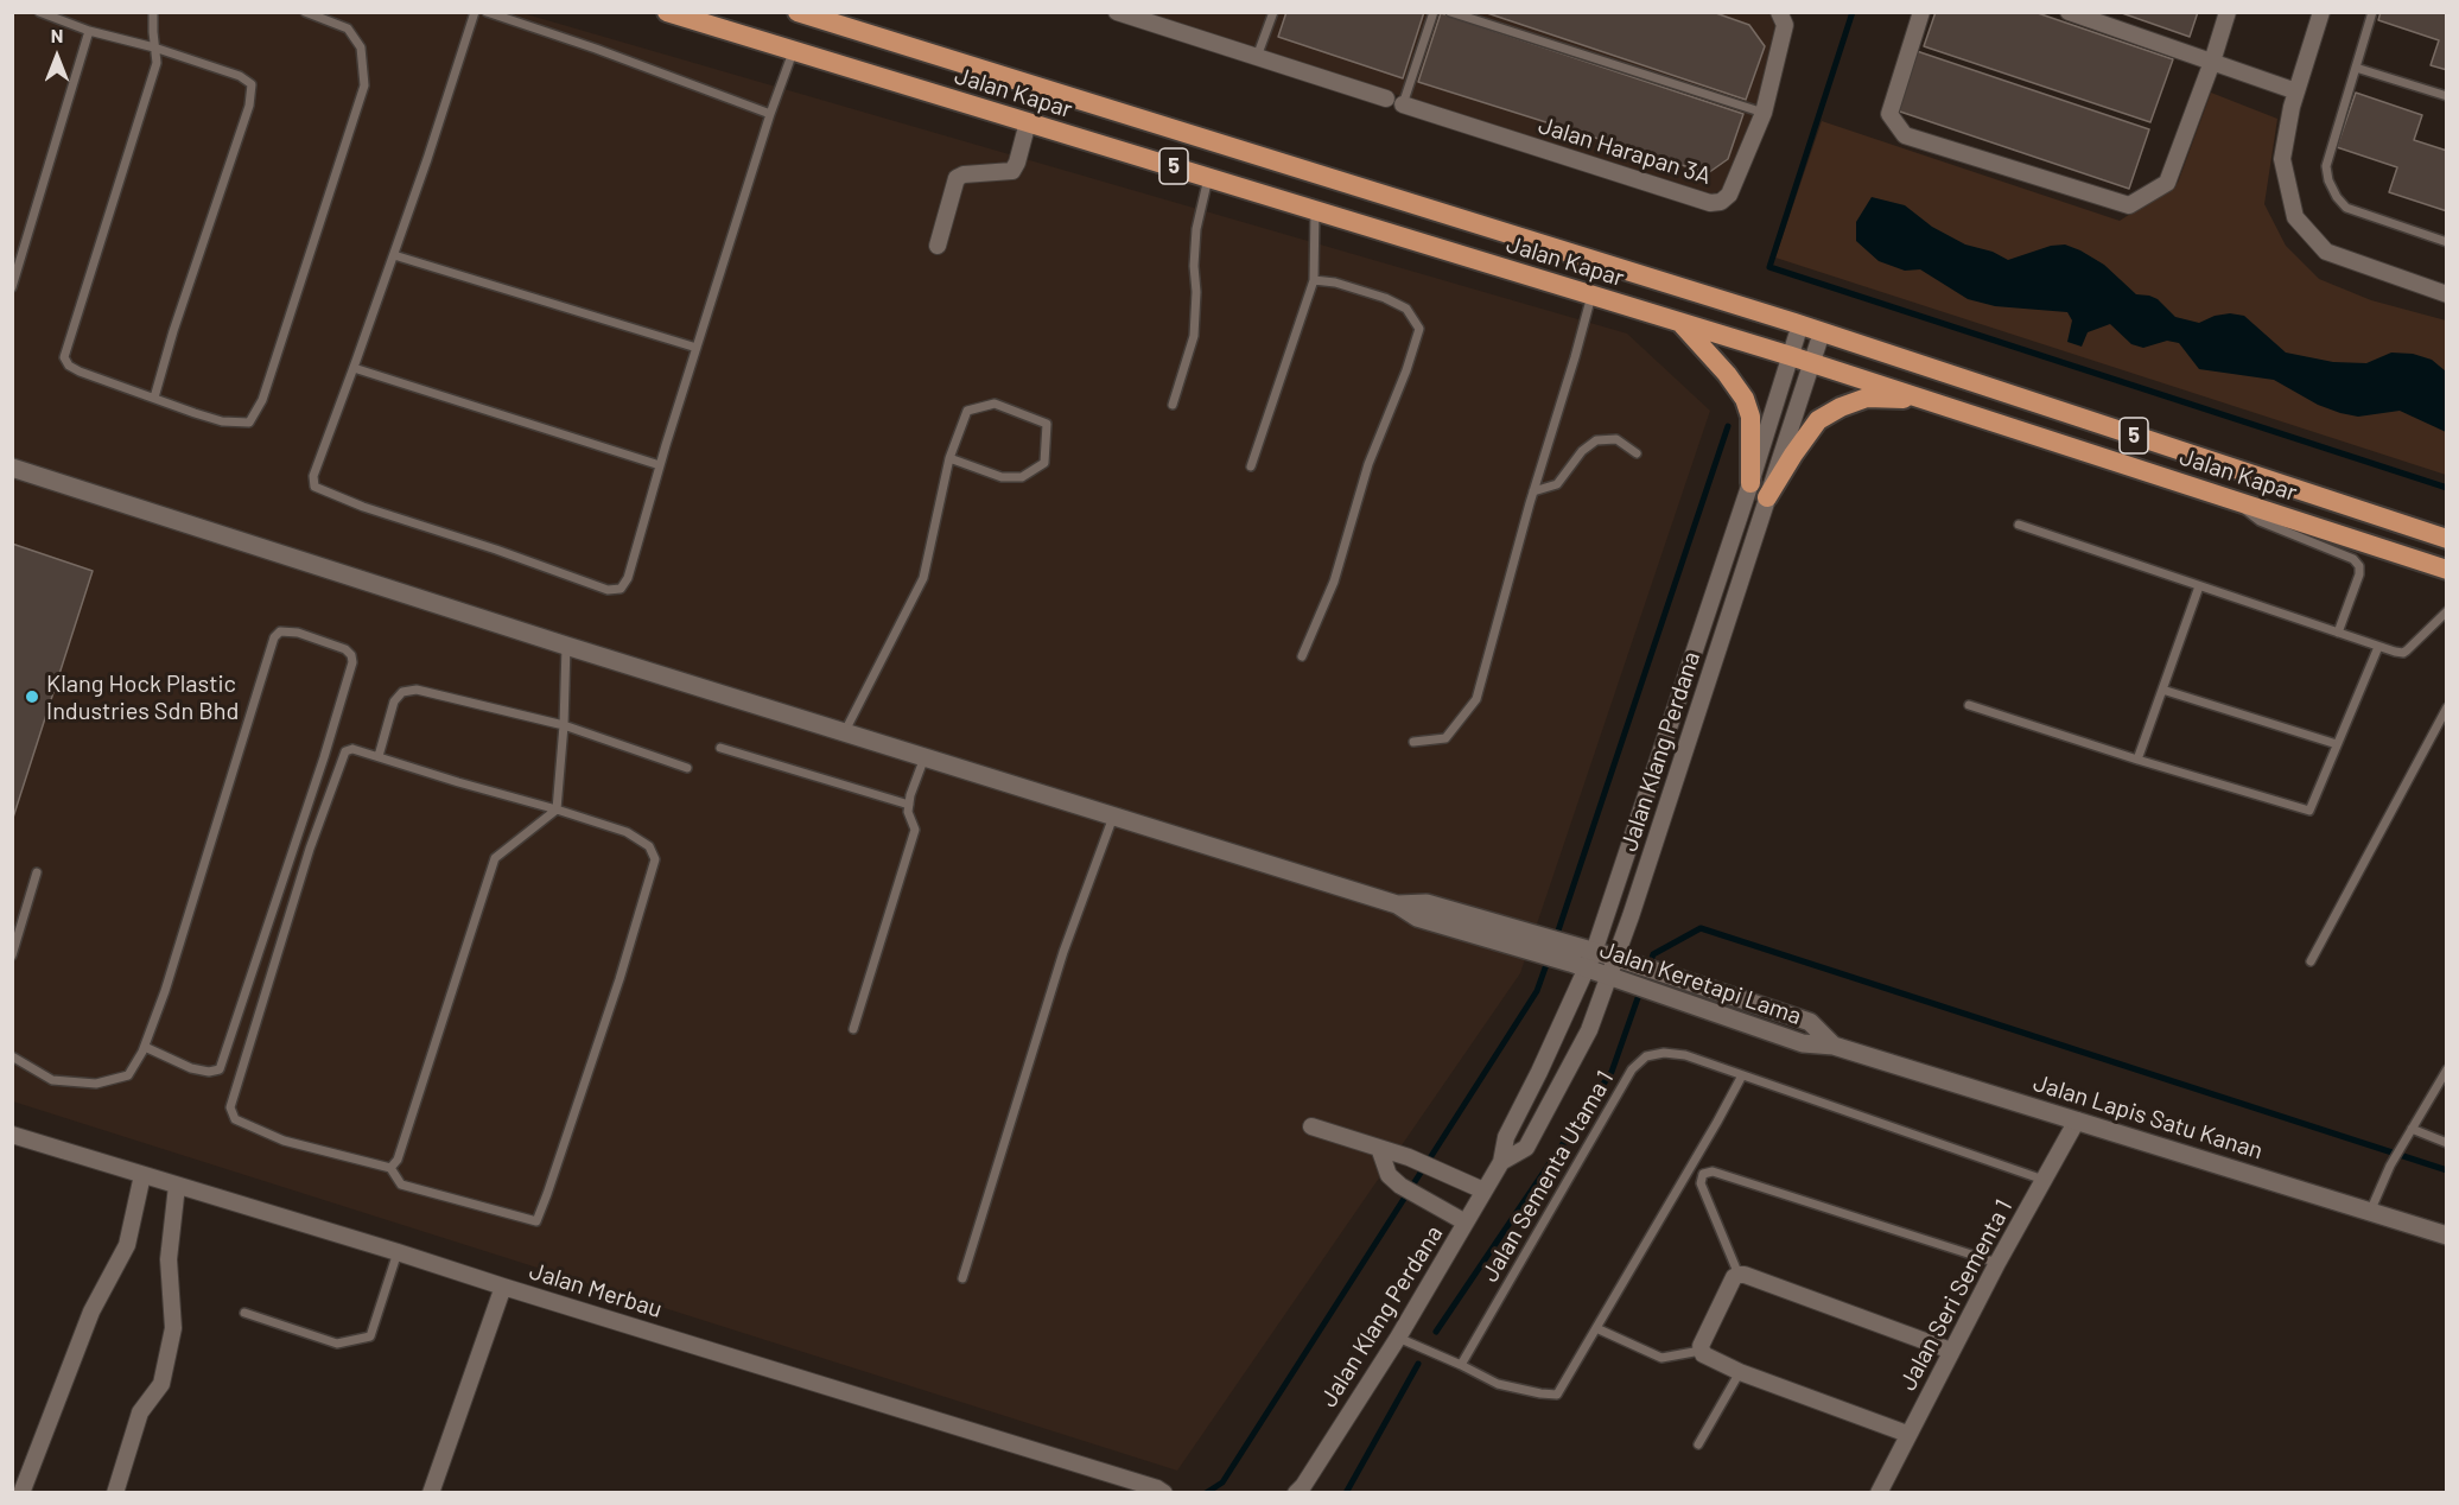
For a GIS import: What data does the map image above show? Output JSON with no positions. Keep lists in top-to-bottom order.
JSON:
{
  "streets": {
    "highway": ["Jalan Kapar", "5"],
    "street": [
      "Jalan Harapan 3A",
      "Jalan Klang Perdana",
      "Jalan Keretapi Lama",
      "Jalan Lapis Satu Kanan",
      "Jalan Merbau",
      "Jalan Seri Sementa 1"
    ],
    "lane": ["Jalan Sementa Utama 1"]
  },
  "crossings": [
    ["Jalan Kapar", "Jalan Klang Perdana"],
    ["Jalan Klang Perdana", "Jalan Keretapi Lama"],
    ["Jalan Keretapi Lama", "Jalan Lapis Satu Kanan"],
    ["Jalan Lapis Satu Kanan", "Jalan Seri Sementa 1"],
    ["Jalan Sementa Utama 1", "Jalan Seri Sementa 1"]
  ],
  "places": ["Klang Hock Plastic Industries Sdn Bhd"],
  "north": "top"
}
